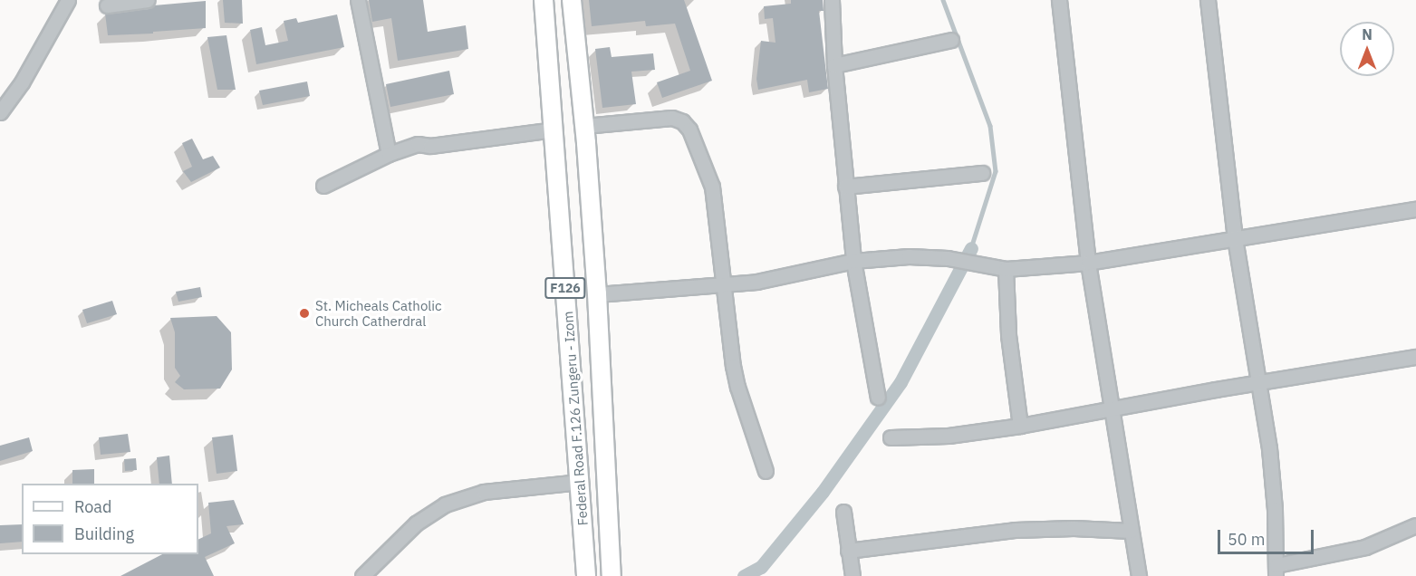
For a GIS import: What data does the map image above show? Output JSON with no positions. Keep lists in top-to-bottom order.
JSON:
{
  "streets": {
    "main road": ["F126", "Federal Road F.126 Zungeru - Izom"]
  },
  "places": ["St. Micheals Catholic Church Catherdral"],
  "legend": ["Road", "Building"],
  "scale_bar": "50 m",
  "north": "top"
}
